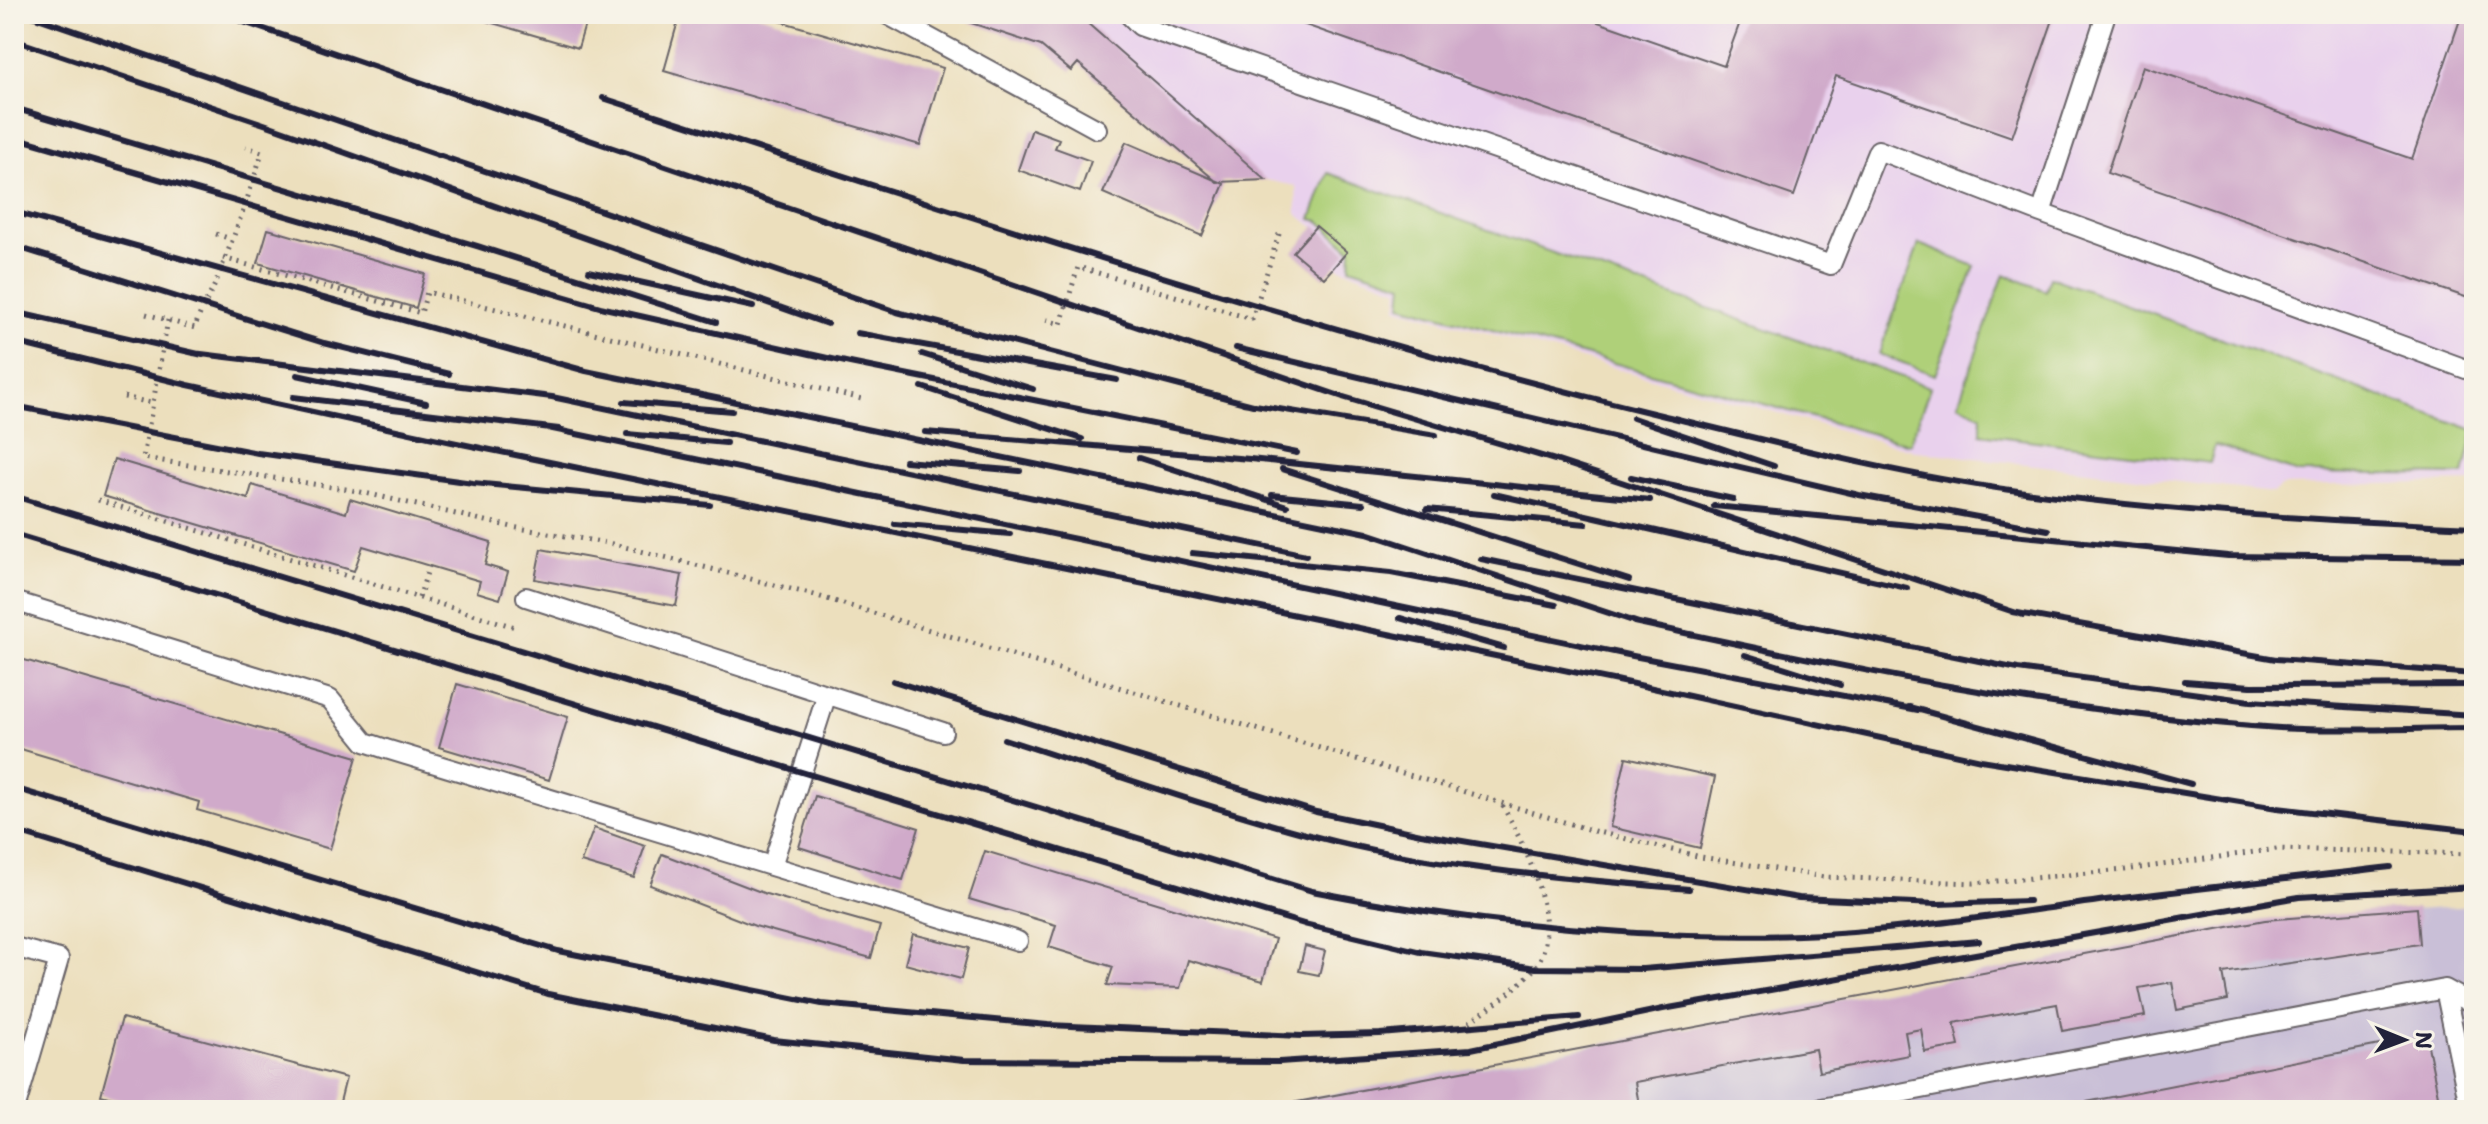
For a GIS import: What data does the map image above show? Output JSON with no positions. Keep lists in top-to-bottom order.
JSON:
{
  "north": "right"
}
